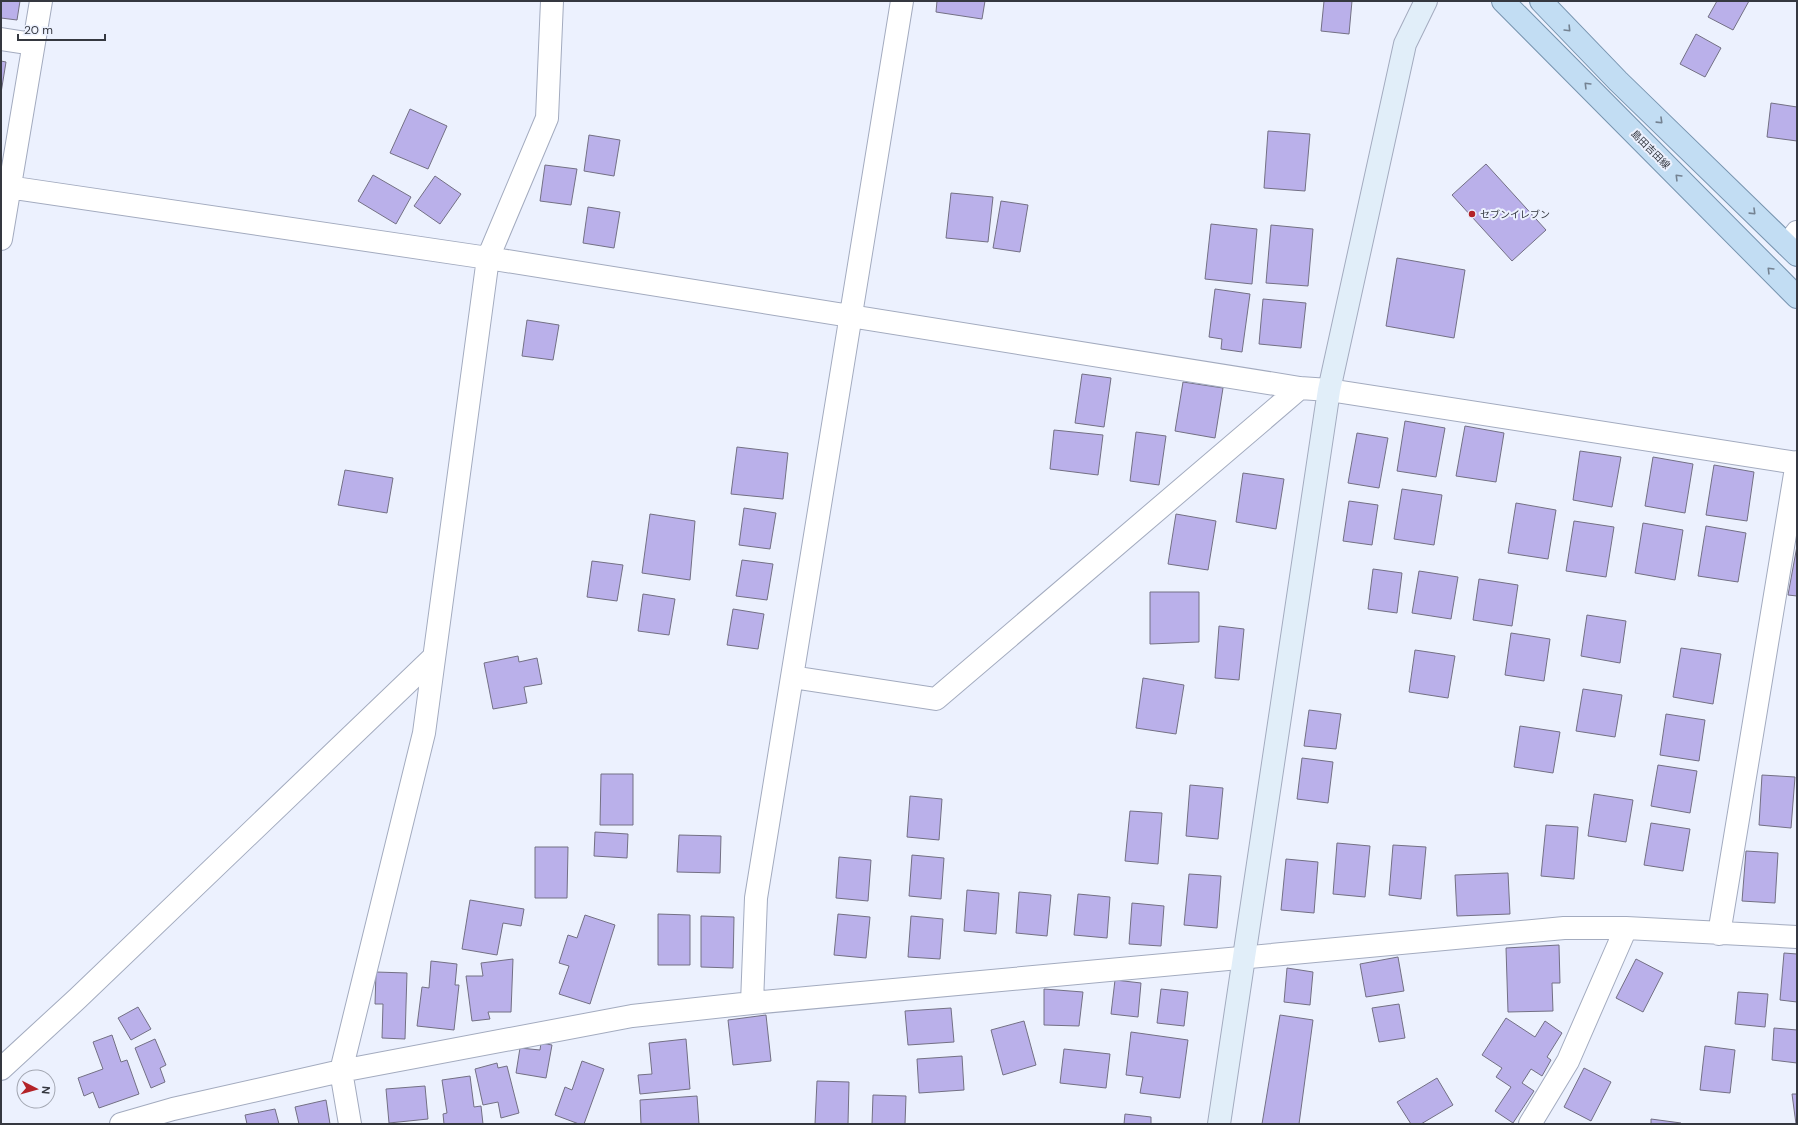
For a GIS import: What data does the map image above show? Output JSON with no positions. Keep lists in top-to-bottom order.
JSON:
{
  "streets": {
    "main road": ["島田吉田線"]
  },
  "places": ["セブンイレブン"],
  "scale_bar": "20 m",
  "north": "right"
}
